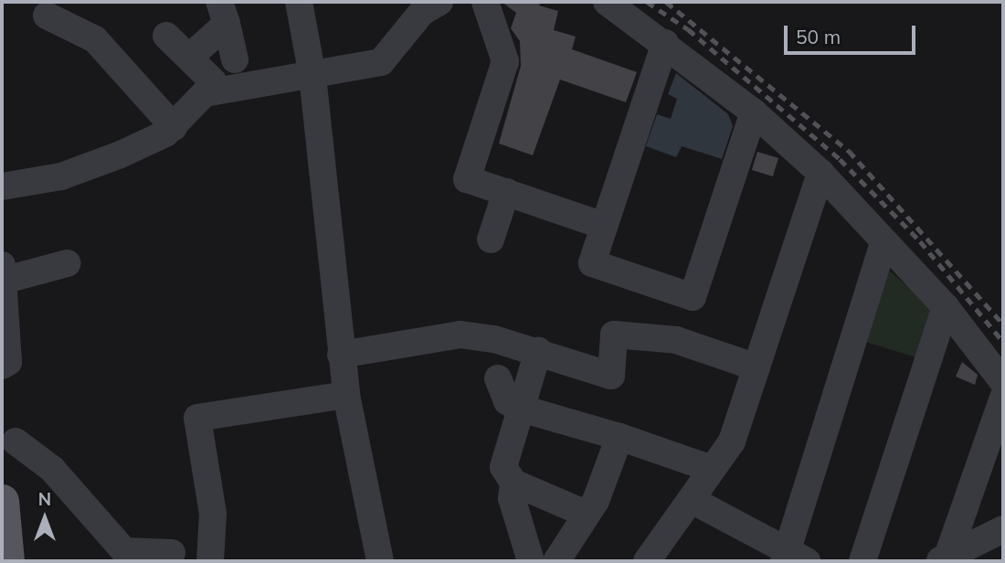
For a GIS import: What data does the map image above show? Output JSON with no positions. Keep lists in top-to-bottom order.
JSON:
{
  "scale_bar": "50 m",
  "north": "top"
}
